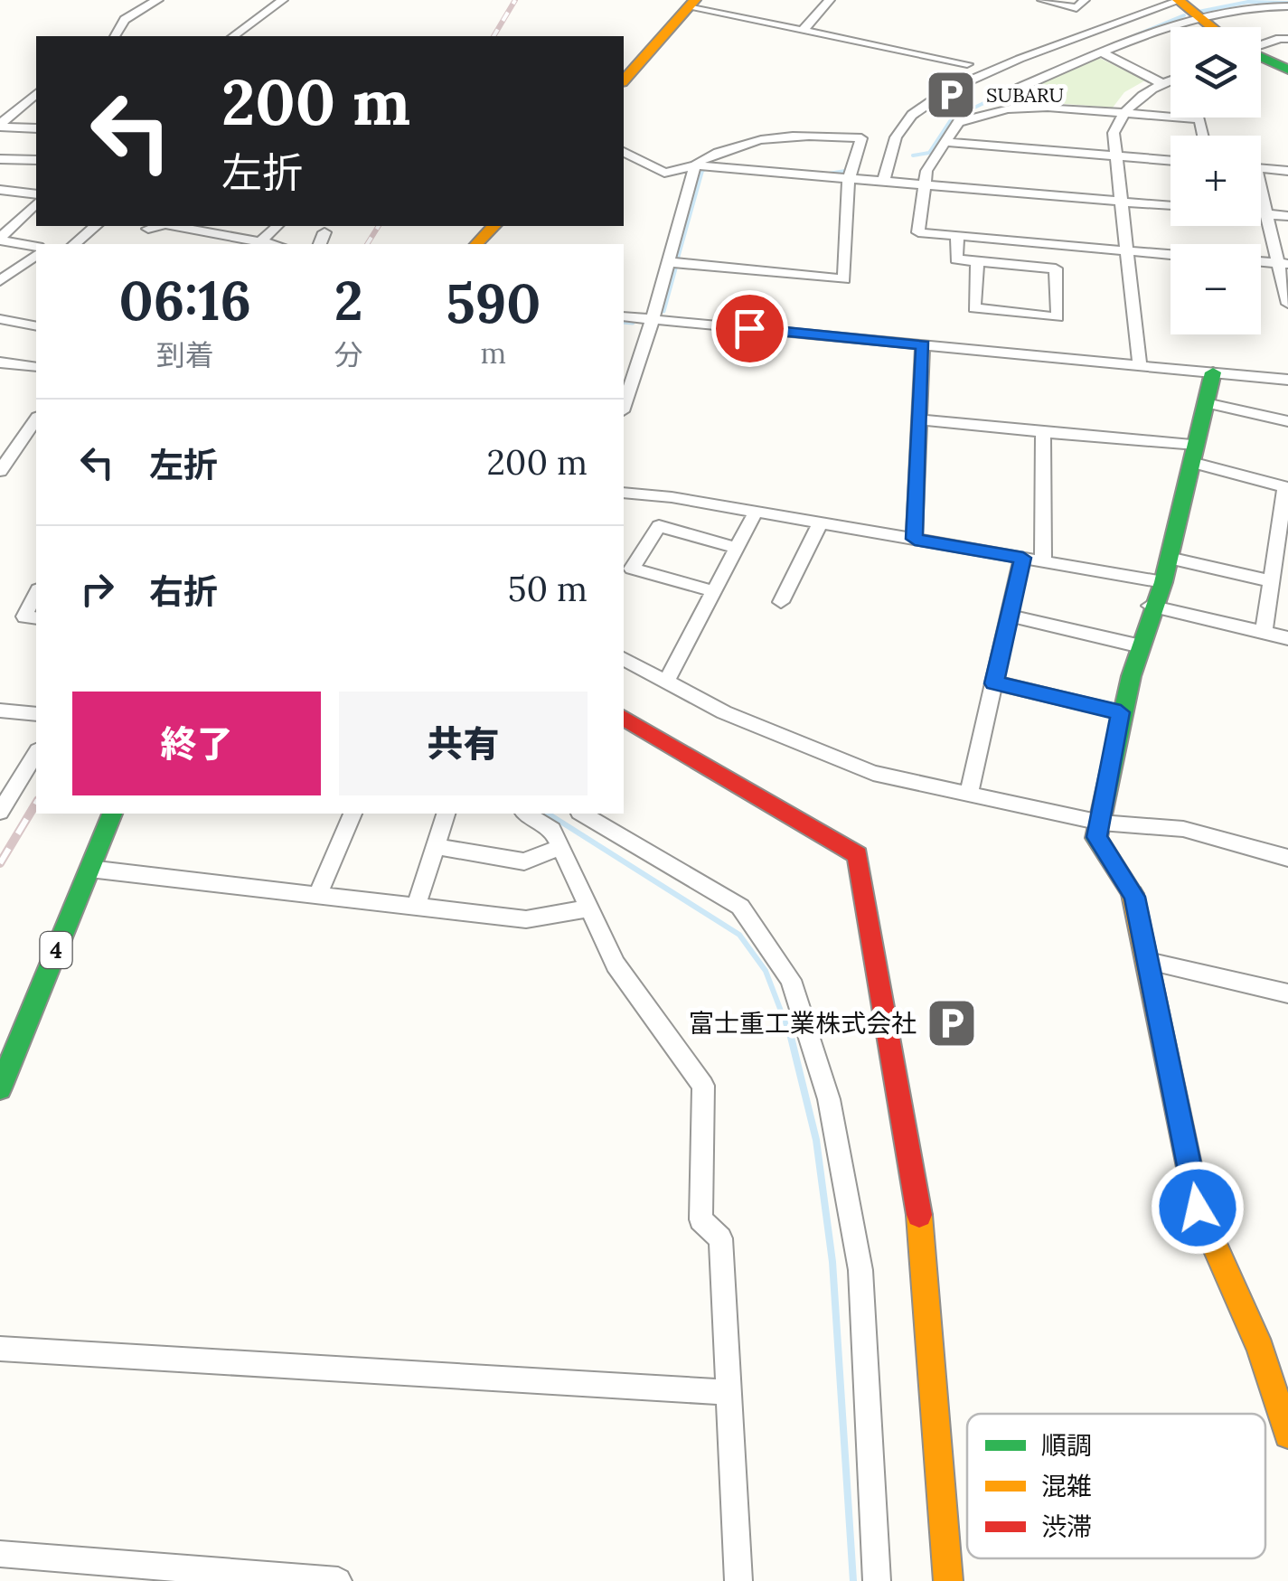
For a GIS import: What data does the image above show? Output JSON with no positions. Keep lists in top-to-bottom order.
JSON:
{
  "streets": {
    "main road": ["4"]
  },
  "places": {
    "parking": ["SUBARU", "富士重工業株式会社"]
  },
  "legend": ["順調", "混雑", "渋滞"],
  "page": {
    "map_buttons": ["+", "−"],
    "turn": ["200 m", "左折"],
    "eta": [
      "06:16",
      "到着",
      "2",
      "分",
      "590",
      "m"
    ],
    "list": [
      {
        "name": "左折",
        "value": "200 m"
      },
      {
        "name": "右折",
        "value": "50 m"
      }
    ],
    "buttons": ["終了", "共有"]
  }
}
